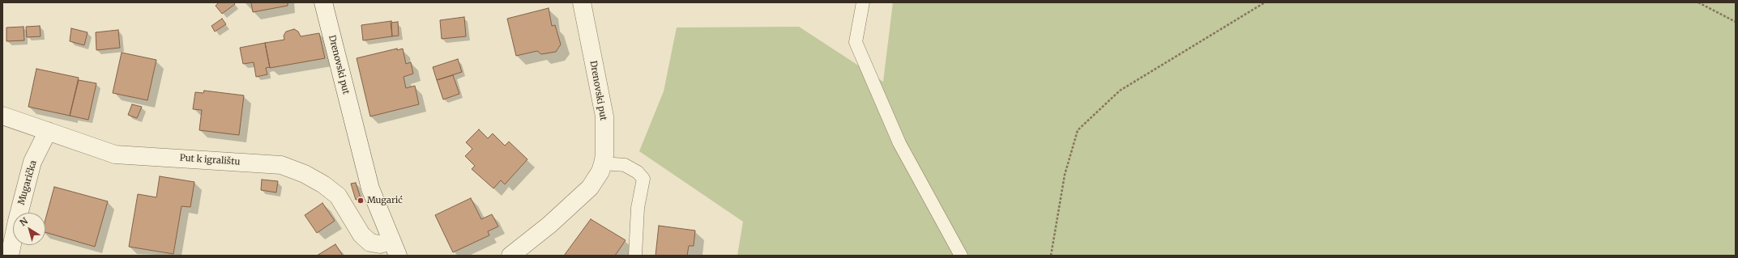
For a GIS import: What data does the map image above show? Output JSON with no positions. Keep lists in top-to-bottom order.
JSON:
{
  "streets": {
    "street": ["Drenovski put", "Put k igralištu", "Mugarička"]
  },
  "crossings": [
    ["Drenovski put", "Put k igralištu"],
    ["Put k igralištu", "Mugarička"]
  ],
  "places": ["Mugarić"],
  "north": "top left"
}
